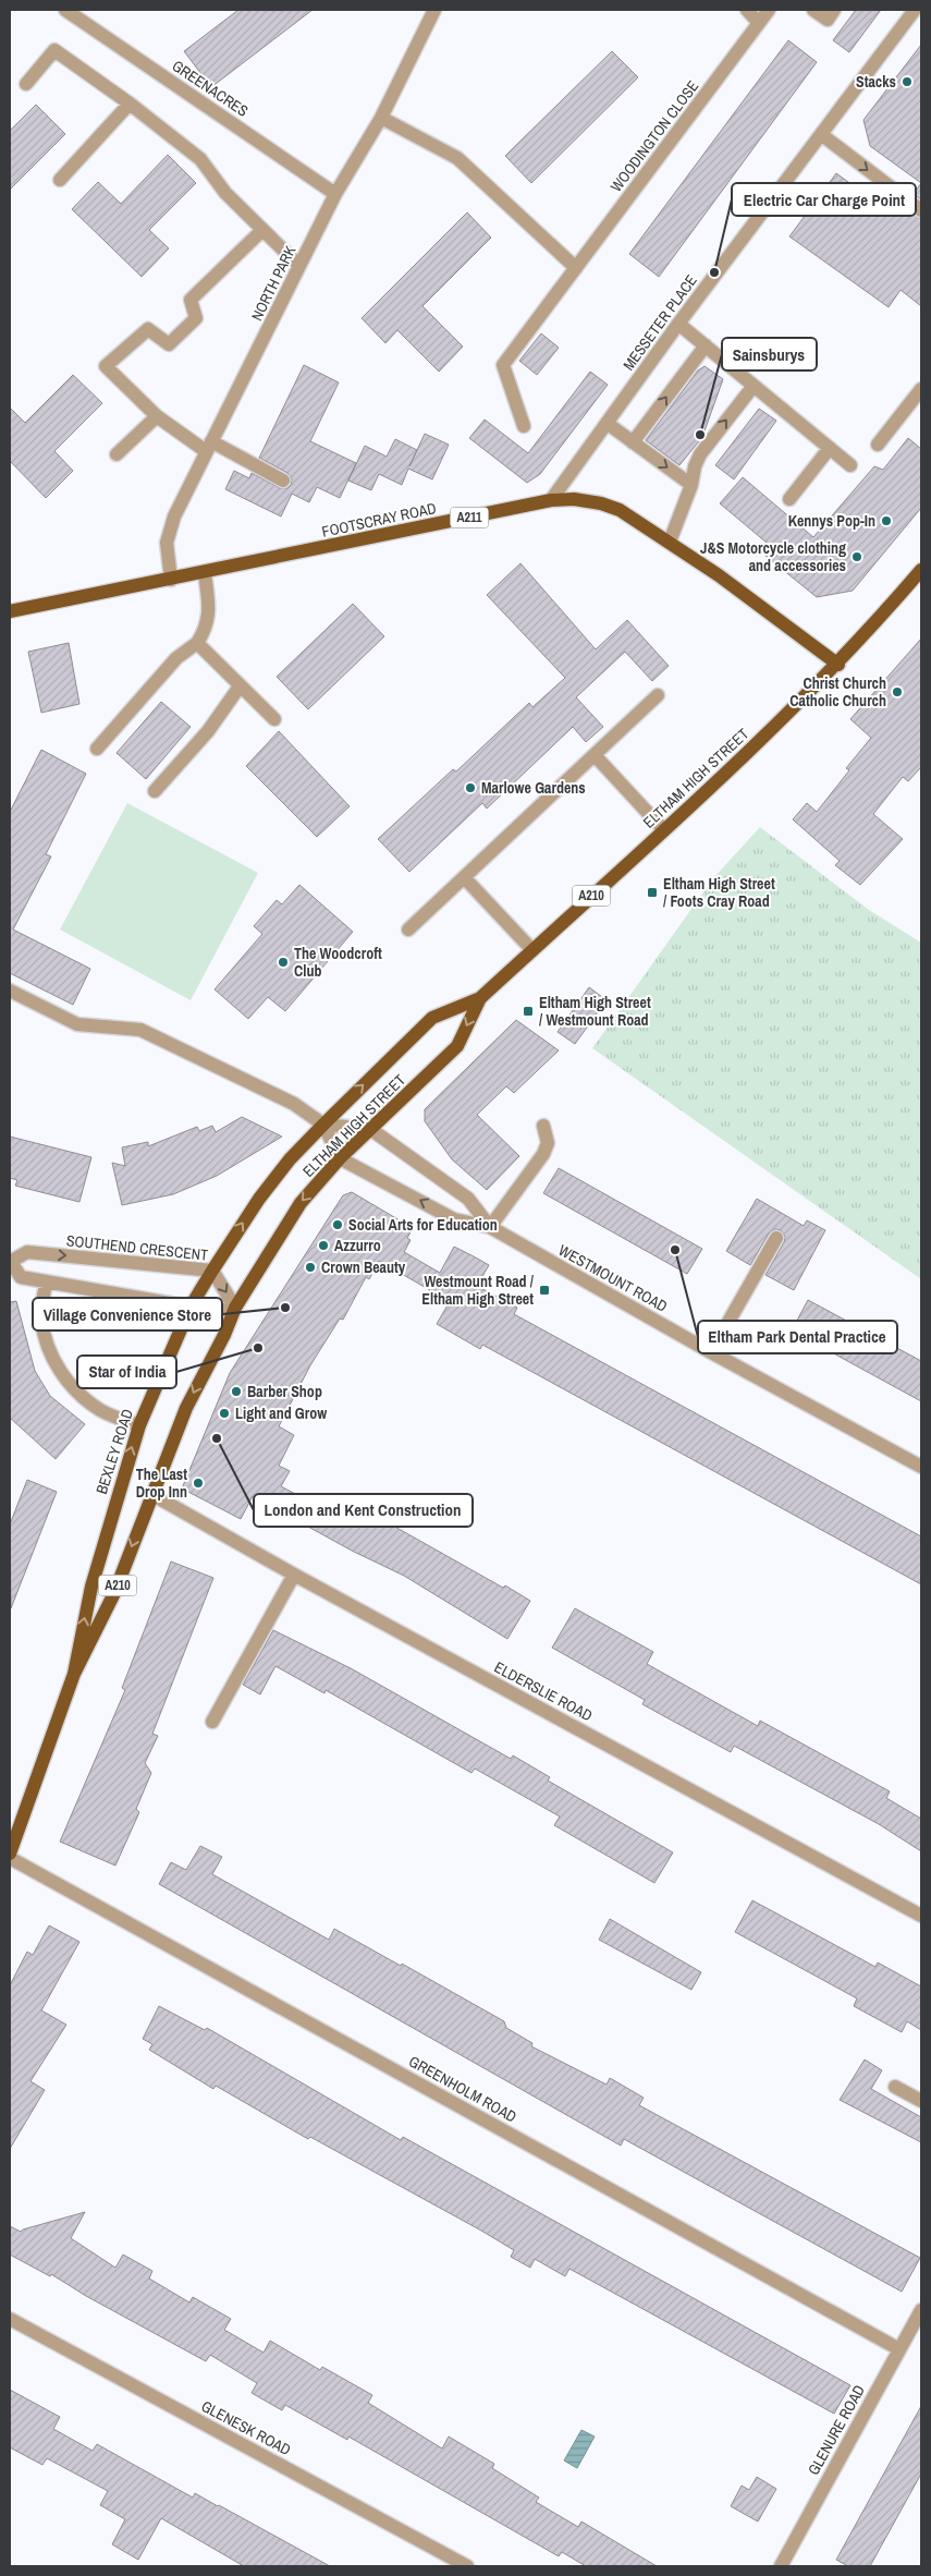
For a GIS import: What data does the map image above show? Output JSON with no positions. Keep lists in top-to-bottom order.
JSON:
{
  "streets": {
    "main road": [
      "A211",
      "FOOTSCRAY ROAD",
      "ELTHAM HIGH STREET",
      "A210",
      "BEXLEY ROAD"
    ],
    "street": [
      "GREENACRES",
      "WOODINGTON CLOSE",
      "NORTH PARK",
      "MESSETER PLACE",
      "SOUTHEND CRESCENT",
      "WESTMOUNT ROAD",
      "ELDERSLIE ROAD",
      "GREENHOLM ROAD",
      "GLENESK ROAD",
      "GLENURE ROAD"
    ]
  },
  "crossings": [
    ["GREENACRES", "NORTH PARK"],
    ["NORTH PARK", "FOOTSCRAY ROAD"],
    ["MESSETER PLACE", "FOOTSCRAY ROAD"],
    ["FOOTSCRAY ROAD", "ELTHAM HIGH STREET"],
    ["ELTHAM HIGH STREET", "SOUTHEND CRESCENT"],
    ["ELTHAM HIGH STREET", "WESTMOUNT ROAD"],
    ["ELTHAM HIGH STREET", "BEXLEY ROAD"],
    ["SOUTHEND CRESCENT", "BEXLEY ROAD"],
    ["BEXLEY ROAD", "ELDERSLIE ROAD"],
    ["GREENHOLM ROAD", "GLENURE ROAD"]
  ],
  "places": {
    "other": [
      "Stacks",
      "Electric Car Charge Point",
      "Sainsburys",
      "Kennys Pop-In",
      "J&S Motorcycle clothing and accessories",
      "Christ Church Catholic Church",
      "Marlowe Gardens",
      "The Woodcroft Club",
      "Social Arts for Education",
      "Azzurro",
      "Eltham Park Dental Practice",
      "Crown Beauty",
      "Village Convenience Store",
      "Star of India",
      "Barber Shop",
      "Light and Grow",
      "London and Kent Construction",
      "The Last Drop Inn"
    ],
    "transit": ["Eltham High Street / Foots Cray Road", "Eltham High Street / Westmount Road", "Westmount Road / Eltham High Street"]
  }
}
